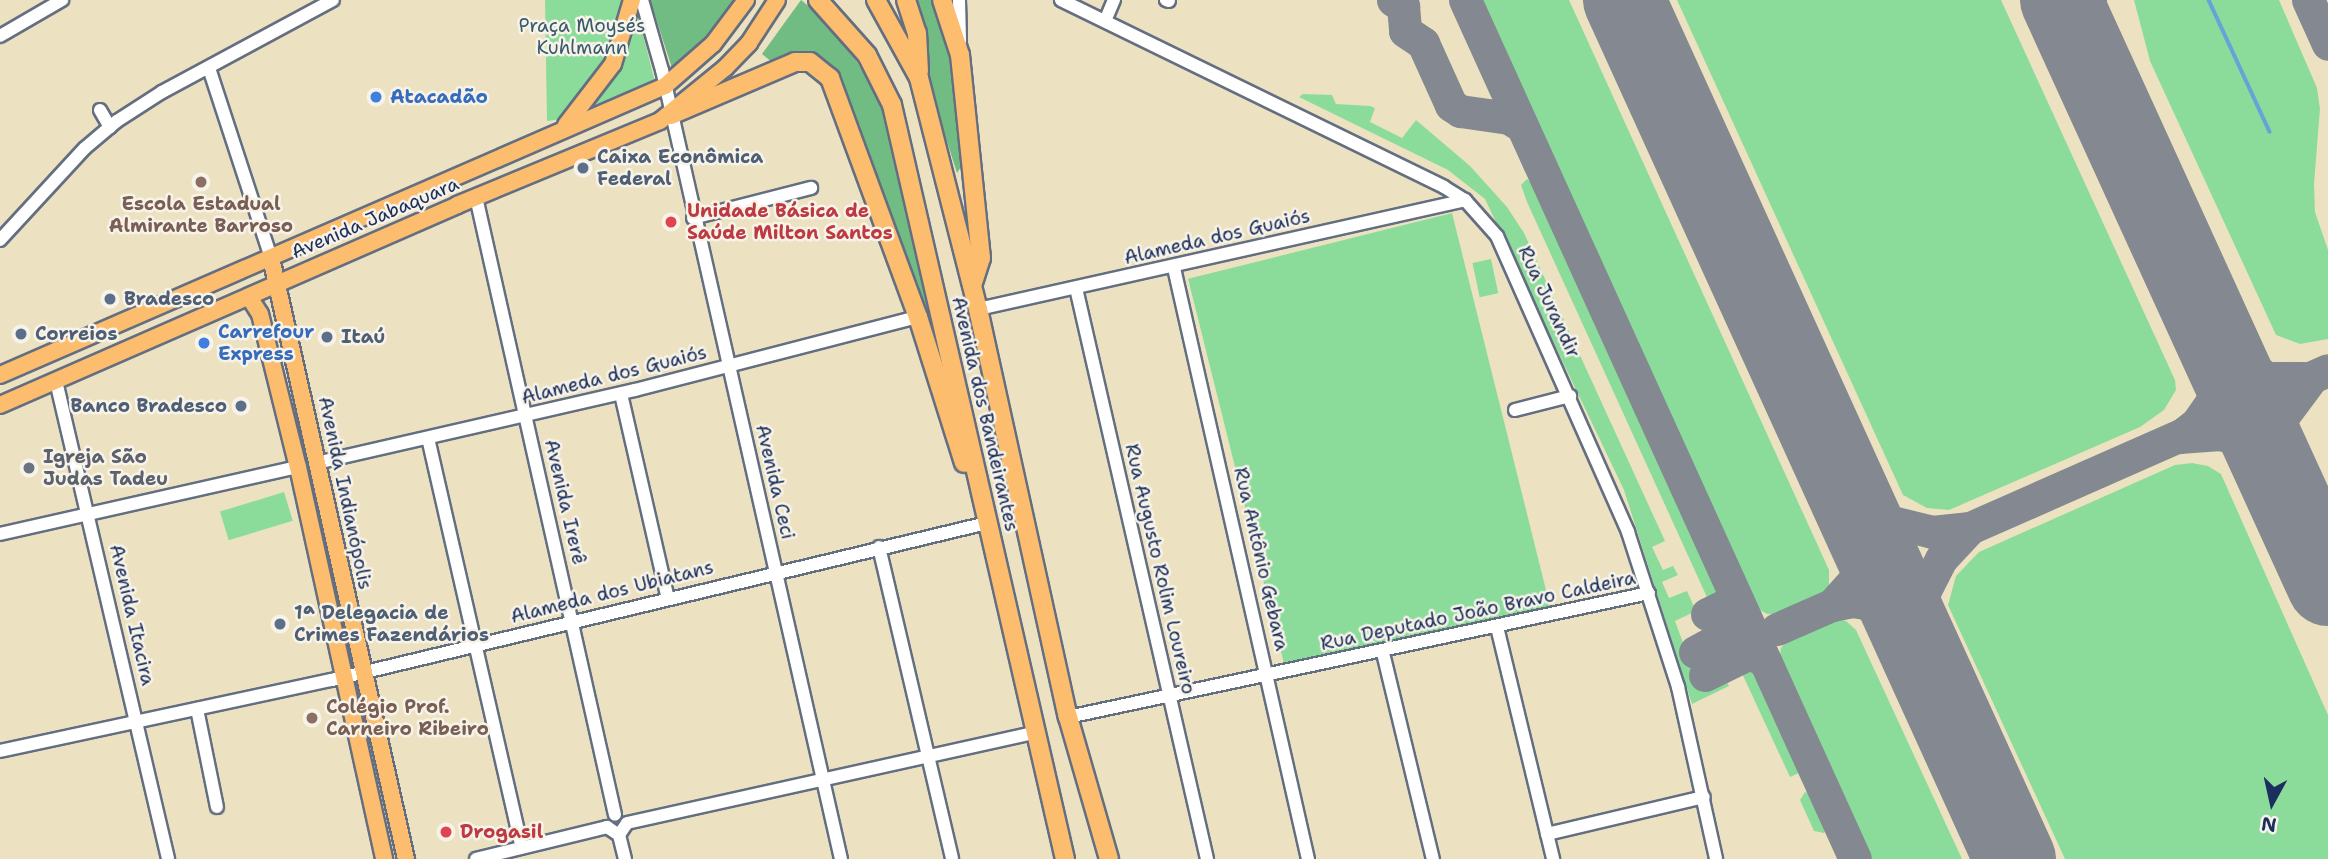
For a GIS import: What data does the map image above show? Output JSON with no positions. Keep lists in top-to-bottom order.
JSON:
{
  "streets": {
    "highway": ["Avenida dos Bandeirantes"],
    "main road": ["Avenida Jabaquara", "Avenida Indianópolis"],
    "street": [
      "Alameda dos Guaiós",
      "Rua Jurandir",
      "Avenida Ceci",
      "Avenida Irerê",
      "Rua Antônio Gebara",
      "Rua Augusto Rolim Loureiro",
      "Alameda dos Ubiatans",
      "Rua Deputado João Bravo Caldeira",
      "Avenida Itacira"
    ]
  },
  "crossings": [
    ["Avenida Jabaquara", "Avenida Ceci"],
    ["Avenida Jabaquara", "Avenida Indianópolis"],
    ["Avenida Jabaquara", "Avenida Irerê"],
    ["Avenida Jabaquara", "Avenida Itacira"],
    ["Alameda dos Guaiós", "Rua Jurandir"],
    ["Alameda dos Guaiós", "Avenida dos Bandeirantes"],
    ["Alameda dos Guaiós", "Avenida Ceci"],
    ["Alameda dos Guaiós", "Avenida Indianópolis"],
    ["Alameda dos Guaiós", "Avenida Irerê"],
    ["Alameda dos Guaiós", "Rua Antônio Gebara"],
    ["Alameda dos Guaiós", "Rua Augusto Rolim Loureiro"],
    ["Rua Jurandir", "Rua Deputado João Bravo Caldeira"],
    ["Avenida dos Bandeirantes", "Alameda dos Ubiatans"],
    ["Avenida dos Bandeirantes", "Rua Deputado João Bravo Caldeira"],
    ["Avenida Ceci", "Alameda dos Ubiatans"],
    ["Avenida Indianópolis", "Alameda dos Ubiatans"],
    ["Avenida Irerê", "Alameda dos Ubiatans"],
    ["Rua Antônio Gebara", "Rua Deputado João Bravo Caldeira"],
    ["Rua Augusto Rolim Loureiro", "Rua Deputado João Bravo Caldeira"],
    ["Alameda dos Ubiatans", "Avenida Itacira"]
  ],
  "parks": ["Praça Moysés Kuhlmann"],
  "places": [
    "Atacadão",
    "Caixa Econômica Federal",
    "Escola Estadual Almirante Barroso",
    "Unidade Básica de Saúde Milton Santos",
    "Bradesco",
    "Correios",
    "Itaú",
    "Carrefour Express",
    "Banco Bradesco",
    "Igreja São Judas Tadeu",
    "1ª Delegacia de Crimes Fazendários",
    "Colégio Prof. Carneiro Ribeiro",
    "Drogasil"
  ],
  "north": "bottom"
}
